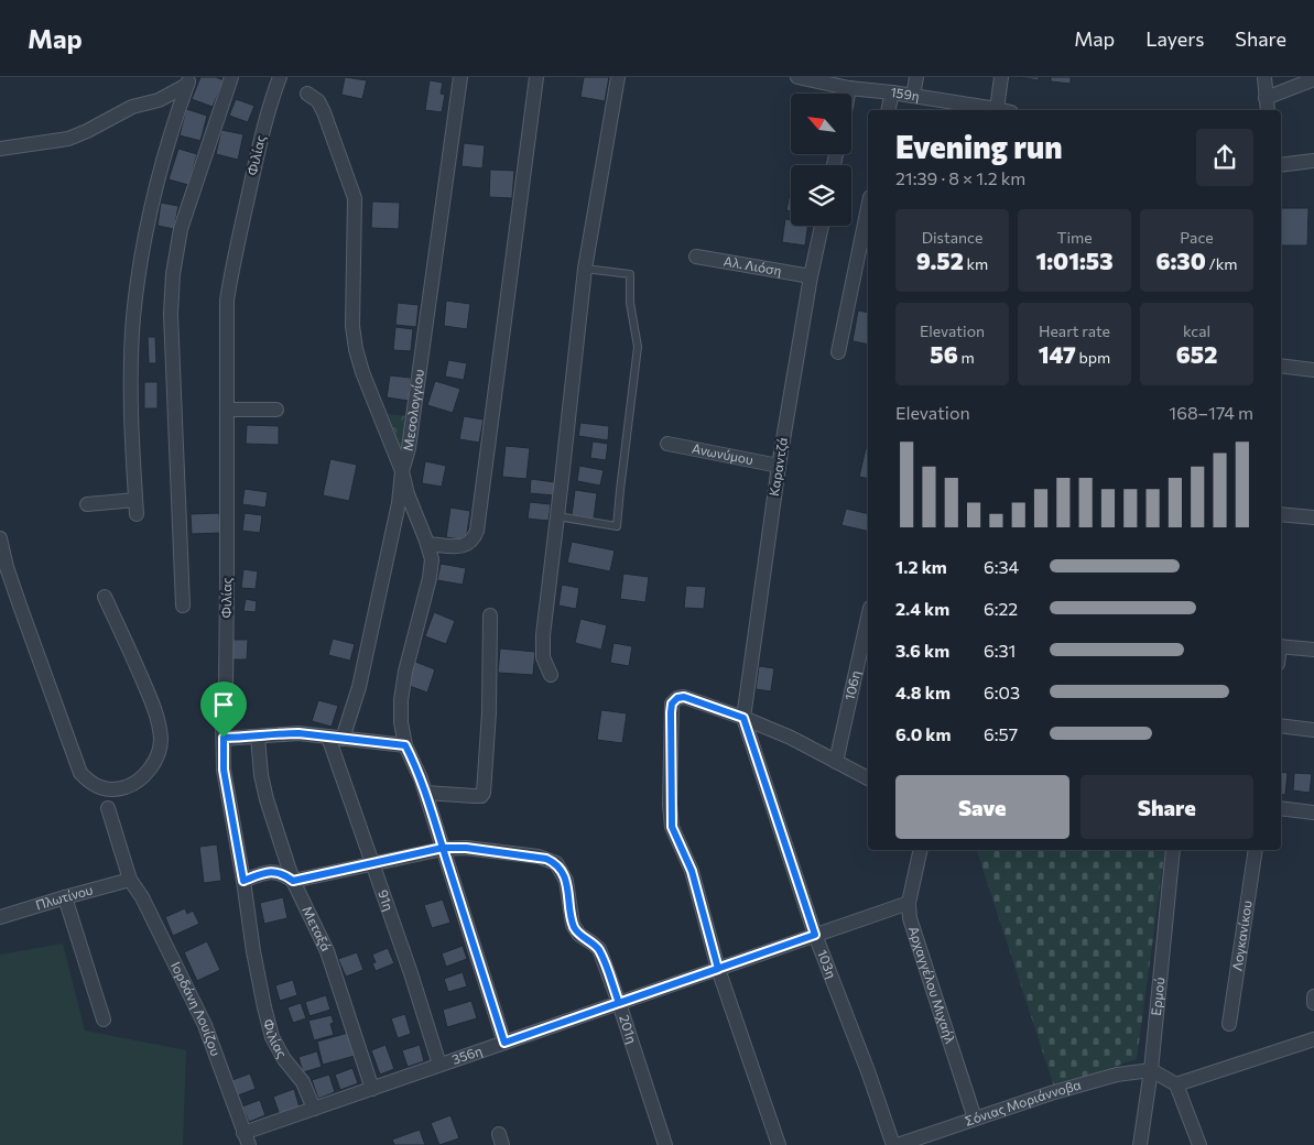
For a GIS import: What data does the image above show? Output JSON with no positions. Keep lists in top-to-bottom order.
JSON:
{
  "streets": {
    "street": [
      "159η",
      "Φιλίας",
      "Αλ. Λιόση",
      "Μεσολογγίου",
      "Ανωνύμου",
      "Καραντζά",
      "106η",
      "Πλωτίνου",
      "91η",
      "Μεταξά",
      "Λογκανίκου",
      "103η",
      "Αρχαγγέλου Μιχαήλ",
      "Ερμού",
      "Ιορδάνη Λουίζου",
      "201η",
      "356η",
      "Σόνιας Μοριάννοβα"
    ]
  },
  "crossings": [
    ["Φιλίας", "356η"],
    ["Αλ. Λιόση", "Καραντζά"],
    ["Ανωνύμου", "Καραντζά"],
    ["Καραντζά", "103η"],
    ["Πλωτίνου", "Ιορδάνη Λουίζου"],
    ["91η", "356η"],
    ["Μεταξά", "356η"],
    ["103η", "356η"],
    ["103η", "Σόνιας Μοριάννοβα"],
    ["Αρχαγγέλου Μιχαήλ", "356η"],
    ["Αρχαγγέλου Μιχαήλ", "Σόνιας Μοριάννοβα"],
    ["Ερμού", "Σόνιας Μοριάννοβα"],
    ["Ιορδάνη Λουίζου", "356η"],
    ["201η", "356η"]
  ],
  "north": "top left",
  "page": {
    "header": "Map",
    "nav": ["Map", "Layers", "Share"],
    "heading": ["Evening run", "21:39 · 8 × 1.2 km"],
    "stats": [
      ["Distance", "9.52 km"],
      ["Time", "1:01:53"],
      ["Pace", "6:30 /km"],
      ["Elevation", "56 m"],
      ["Heart rate", "147 bpm"],
      ["kcal", "652"]
    ],
    "chart": ["Elevation", "168–174 m"],
    "list": [
      {
        "name": "1.2 km",
        "note": "6:34"
      },
      {
        "name": "2.4 km",
        "note": "6:22"
      },
      {
        "name": "3.6 km",
        "note": "6:31"
      },
      {
        "name": "4.8 km",
        "note": "6:03"
      },
      {
        "name": "6.0 km",
        "note": "6:57"
      }
    ],
    "buttons": ["Save", "Share"]
  }
}
